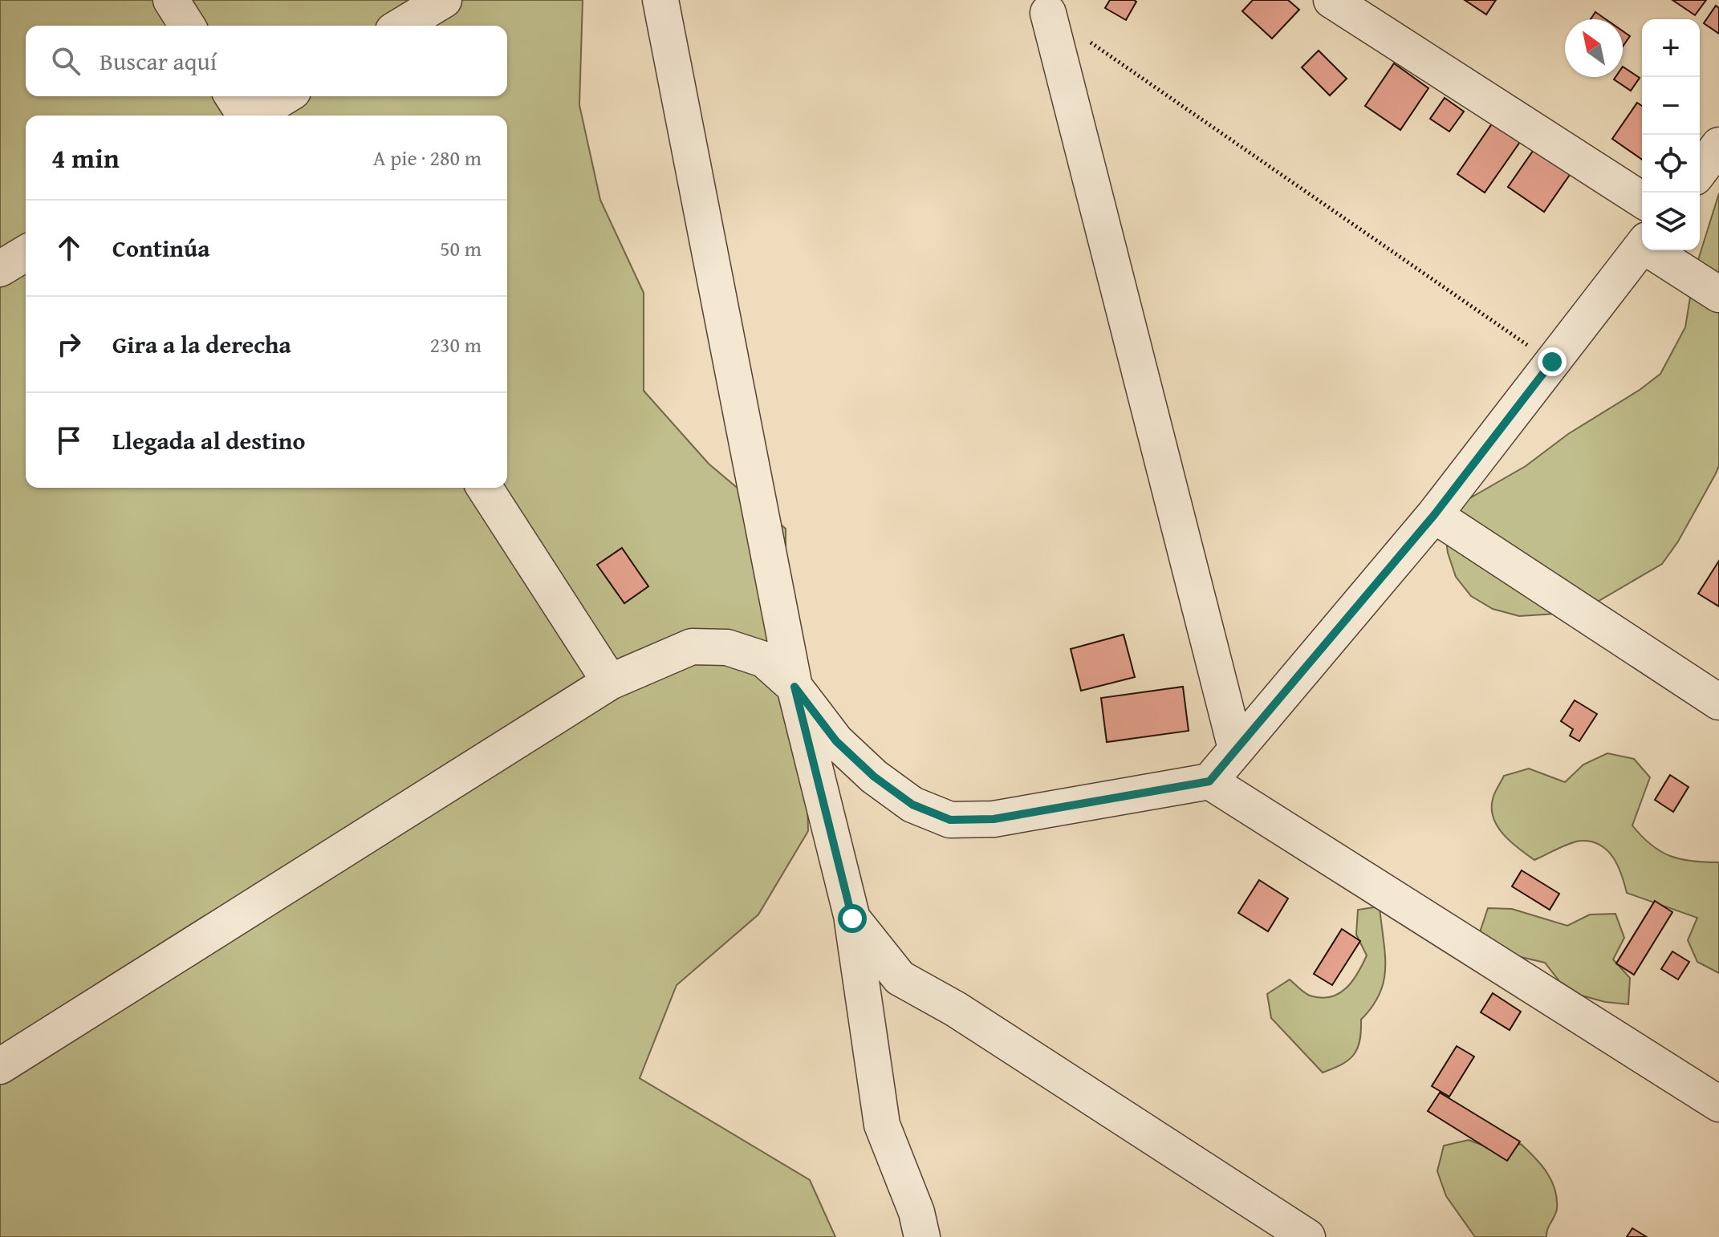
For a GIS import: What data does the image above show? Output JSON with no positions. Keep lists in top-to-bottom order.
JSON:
{
  "north": "top left",
  "page": {
    "map_buttons": ["+", "−"],
    "search": "Buscar aquí",
    "heading": ["4 min", "A pie · 280 m"],
    "list": [
      ["Continúa", "50 m"],
      ["Gira a la derecha", "230 m"],
      "Llegada al destino"
    ]
  }
}
